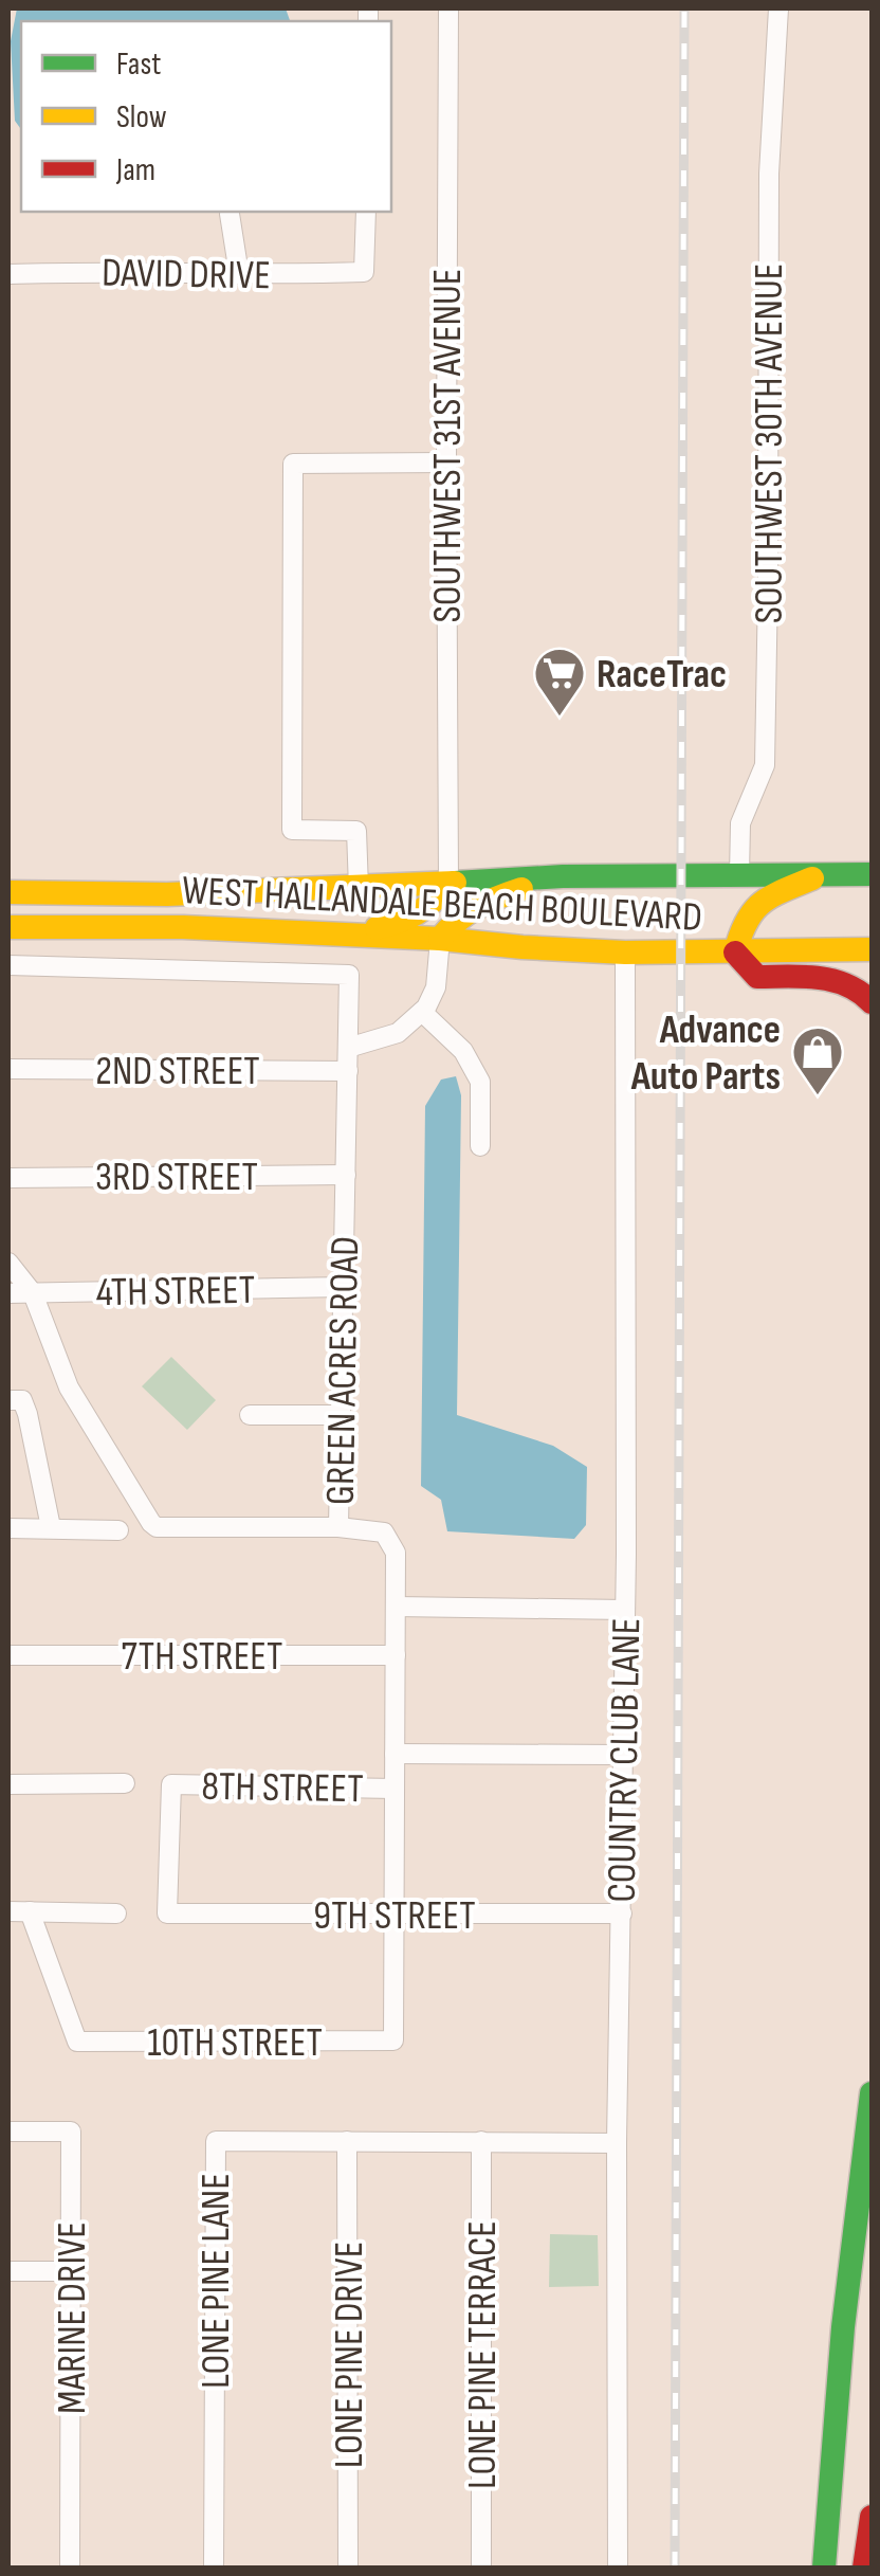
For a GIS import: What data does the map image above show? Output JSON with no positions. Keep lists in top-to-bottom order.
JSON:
{
  "streets": {
    "main road": ["WEST HALLANDALE BEACH BOULEVARD"],
    "street": [
      "DAVID DRIVE",
      "SOUTHWEST 30TH AVENUE",
      "SOUTHWEST 31ST AVENUE",
      "2ND STREET",
      "3RD STREET",
      "4TH STREET",
      "GREEN ACRES ROAD",
      "7TH STREET",
      "COUNTRY CLUB LANE",
      "8TH STREET",
      "9TH STREET",
      "10TH STREET",
      "LONE PINE LANE",
      "MARINE DRIVE",
      "LONE PINE DRIVE",
      "LONE PINE TERRACE"
    ]
  },
  "crossings": [
    ["SOUTHWEST 30TH AVENUE", "WEST HALLANDALE BEACH BOULEVARD"],
    ["SOUTHWEST 31ST AVENUE", "WEST HALLANDALE BEACH BOULEVARD"],
    ["WEST HALLANDALE BEACH BOULEVARD", "COUNTRY CLUB LANE"],
    ["2ND STREET", "GREEN ACRES ROAD"],
    ["3RD STREET", "GREEN ACRES ROAD"],
    ["4TH STREET", "GREEN ACRES ROAD"],
    ["GREEN ACRES ROAD", "7TH STREET"],
    ["GREEN ACRES ROAD", "8TH STREET"],
    ["GREEN ACRES ROAD", "9TH STREET"],
    ["GREEN ACRES ROAD", "10TH STREET"],
    ["COUNTRY CLUB LANE", "8TH STREET"],
    ["COUNTRY CLUB LANE", "9TH STREET"],
    ["COUNTRY CLUB LANE", "LONE PINE LANE"],
    ["8TH STREET", "9TH STREET"],
    ["LONE PINE LANE", "LONE PINE DRIVE"],
    ["LONE PINE LANE", "LONE PINE TERRACE"]
  ],
  "places": {
    "supermarket": ["RaceTrac"],
    "shop": ["Advance Auto Parts"]
  },
  "legend": ["Fast", "Slow", "Jam"]
}
